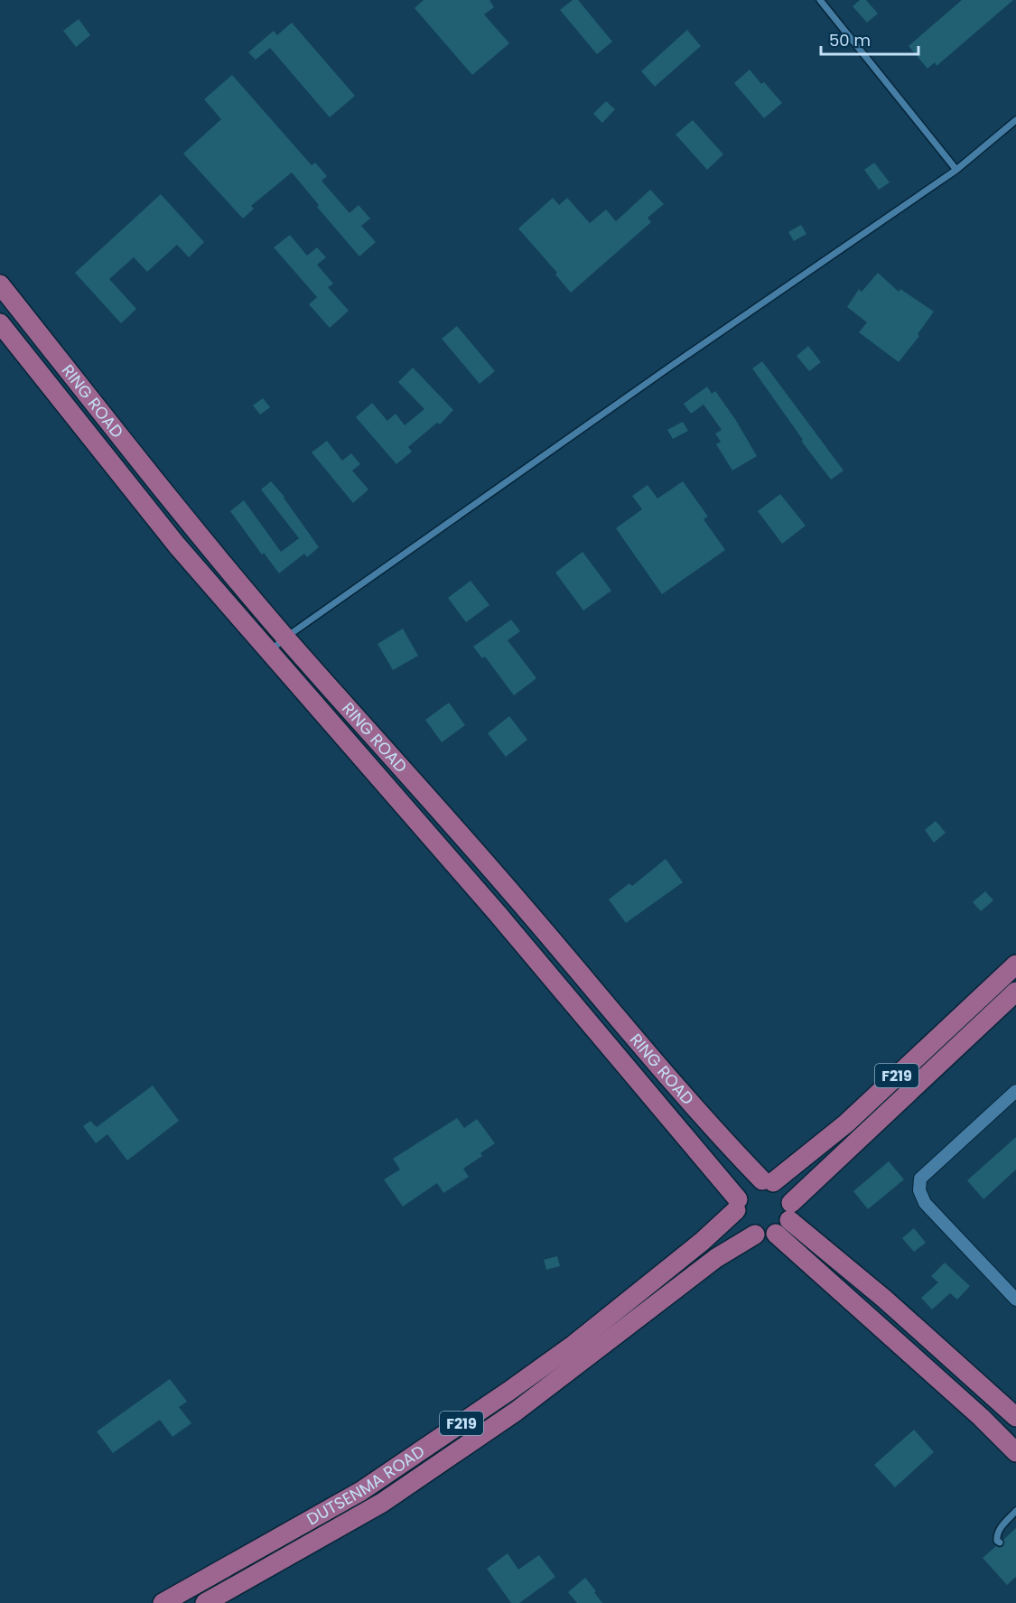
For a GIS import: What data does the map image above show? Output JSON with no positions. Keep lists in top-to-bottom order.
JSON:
{
  "streets": {
    "main road": ["RING ROAD", "F219", "DUTSENMA ROAD"]
  },
  "crossings": [
    ["RING ROAD", "F219"],
    ["RING ROAD", "DUTSENMA ROAD"],
    ["F219", "DUTSENMA ROAD"]
  ],
  "scale_bar": "50 m"
}
